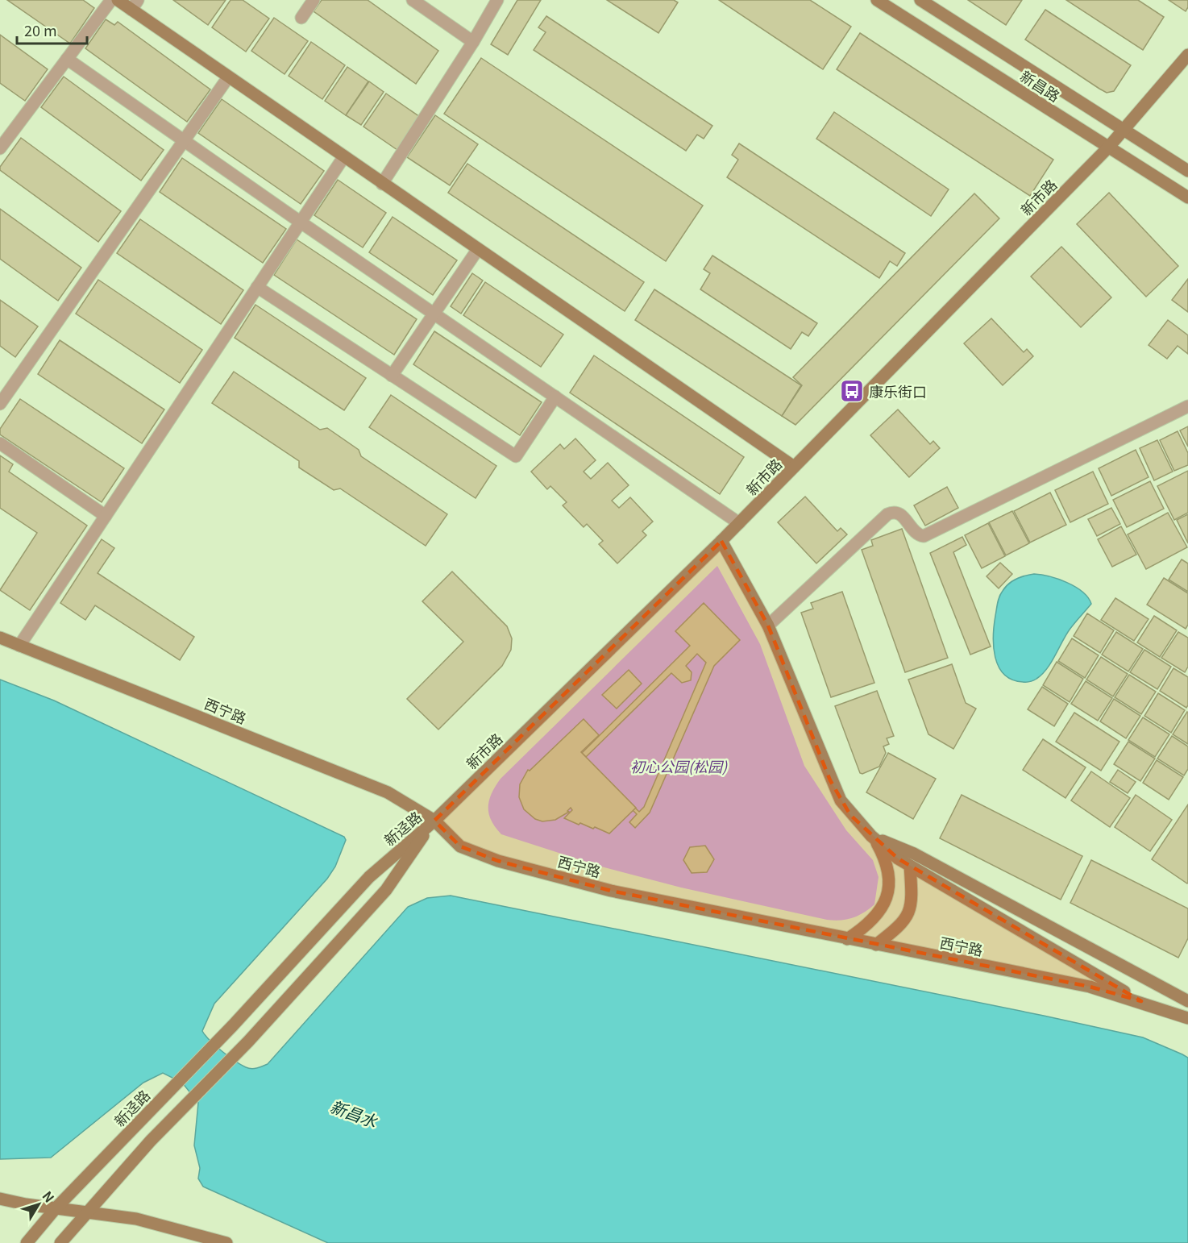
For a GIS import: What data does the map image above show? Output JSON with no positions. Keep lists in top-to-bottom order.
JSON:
{
  "streets": {
    "street": [
      "新昌路",
      "新市路",
      "西宁路",
      "新迳路"
    ]
  },
  "crossings": [
    ["新昌路", "新市路"],
    ["新市路", "西宁路"],
    ["新市路", "新迳路"],
    ["西宁路", "新迳路"]
  ],
  "water": ["新昌水"],
  "parks": ["初心公园(松园)"],
  "places": {
    "bus stop": ["康乐街口"]
  },
  "scale_bar": "20 m",
  "north": "top right"
}
